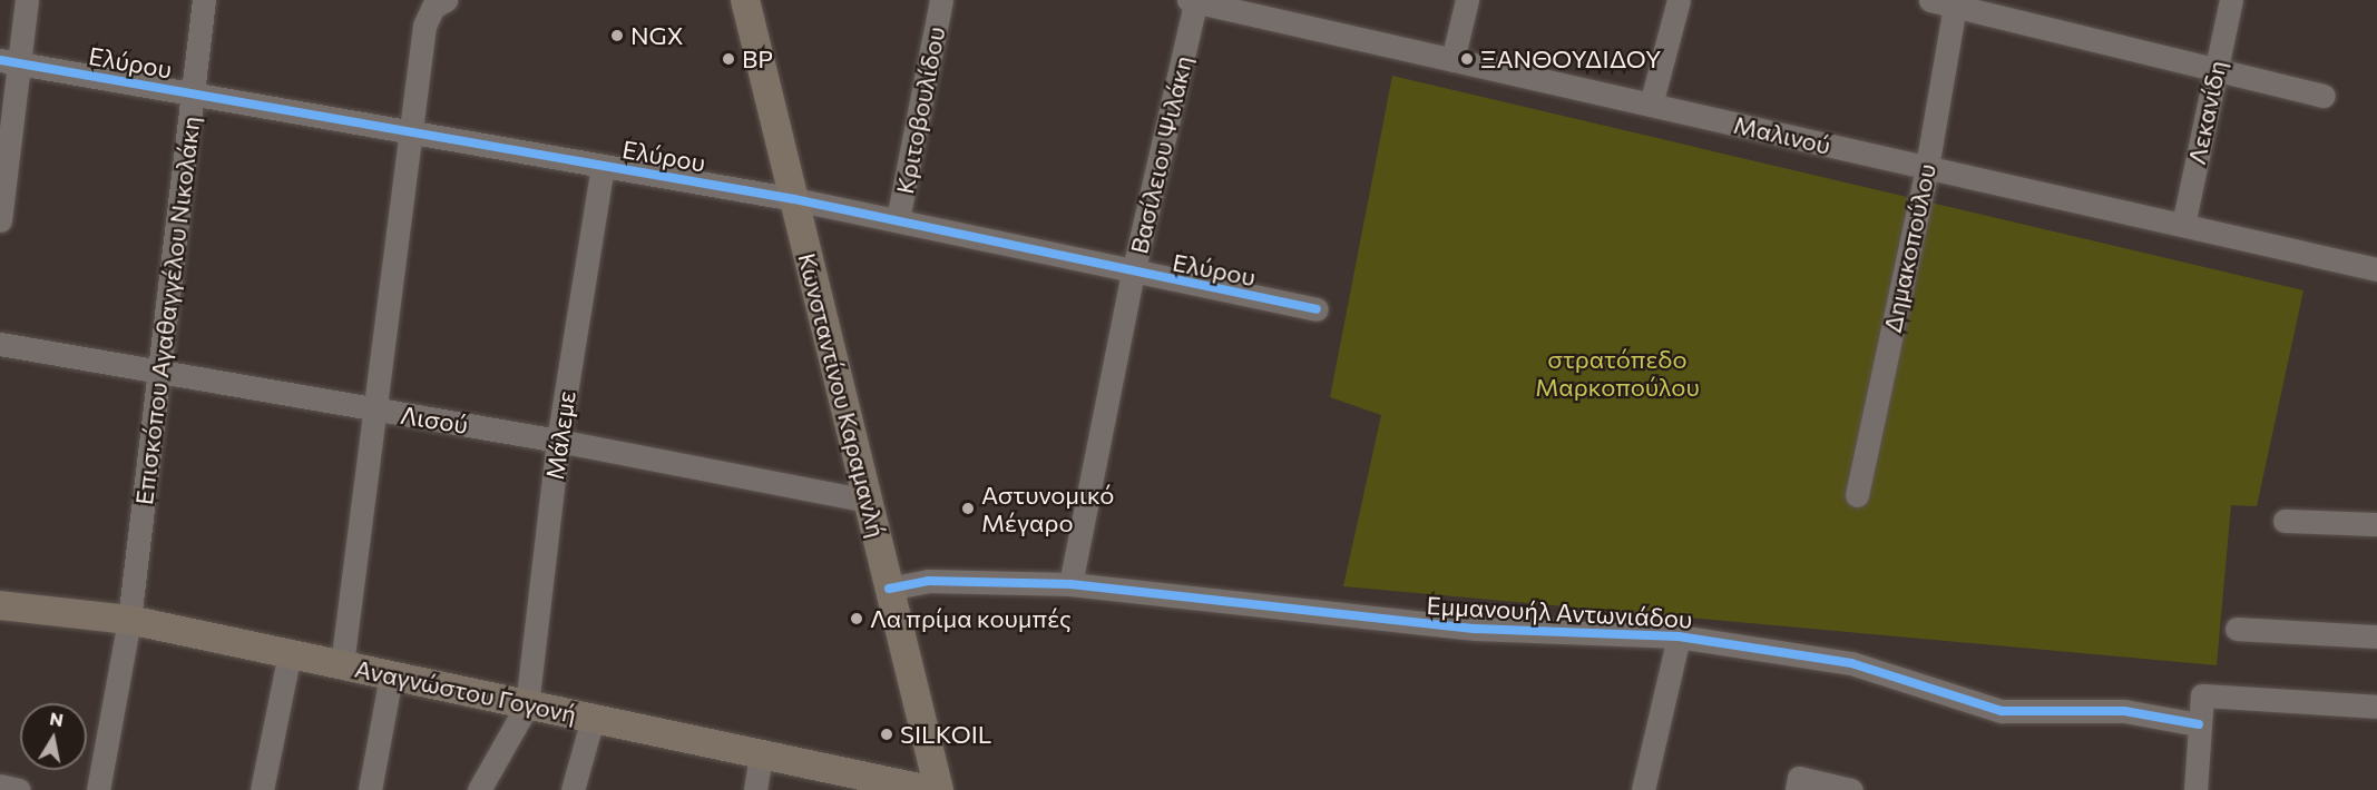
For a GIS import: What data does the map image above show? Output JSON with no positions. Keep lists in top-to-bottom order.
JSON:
{
  "streets": {
    "main road": ["Κωνσταντίνου Καραμανλή", "Αναγνώστου Γογονή"],
    "street": [
      "Ελύρου",
      "Κριτοβουλίδου",
      "Λεκανίδη",
      "Μαλινού",
      "Βασίλειου Ψιλάκη",
      "Δημακοπούλου",
      "Επισκόπου Αγαθαγγέλου Νικολάκη",
      "Λισού",
      "Μάλεμε",
      "Εμμανουήλ Αντωνιάδου"
    ]
  },
  "crossings": [
    ["Ελύρου", "Κριτοβουλίδου"],
    ["Ελύρου", "Βασίλειου Ψιλάκη"],
    ["Ελύρου", "Επισκόπου Αγαθαγγέλου Νικολάκη"],
    ["Ελύρου", "Κωνσταντίνου Καραμανλή"],
    ["Ελύρου", "Μάλεμε"],
    ["Λεκανίδη", "Μαλινού"],
    ["Μαλινού", "Βασίλειου Ψιλάκη"],
    ["Μαλινού", "Δημακοπούλου"],
    ["Βασίλειου Ψιλάκη", "Εμμανουήλ Αντωνιάδου"],
    ["Επισκόπου Αγαθαγγέλου Νικολάκη", "Λισού"],
    ["Επισκόπου Αγαθαγγέλου Νικολάκη", "Αναγνώστου Γογονή"],
    ["Κωνσταντίνου Καραμανλή", "Λισού"],
    ["Κωνσταντίνου Καραμανλή", "Εμμανουήλ Αντωνιάδου"],
    ["Λισού", "Μάλεμε"],
    ["Μάλεμε", "Αναγνώστου Γογονή"]
  ],
  "parks": ["στρατόπεδο Μαρκοπούλου"],
  "places": [
    "NGX",
    "BP",
    "ΞΑΝΘΟΥΔΙΔΟΥ",
    "Αστυνομικό Μέγαρο",
    "Λα πρίμα κουμπές",
    "SILKOIL"
  ],
  "north": "top"
}
